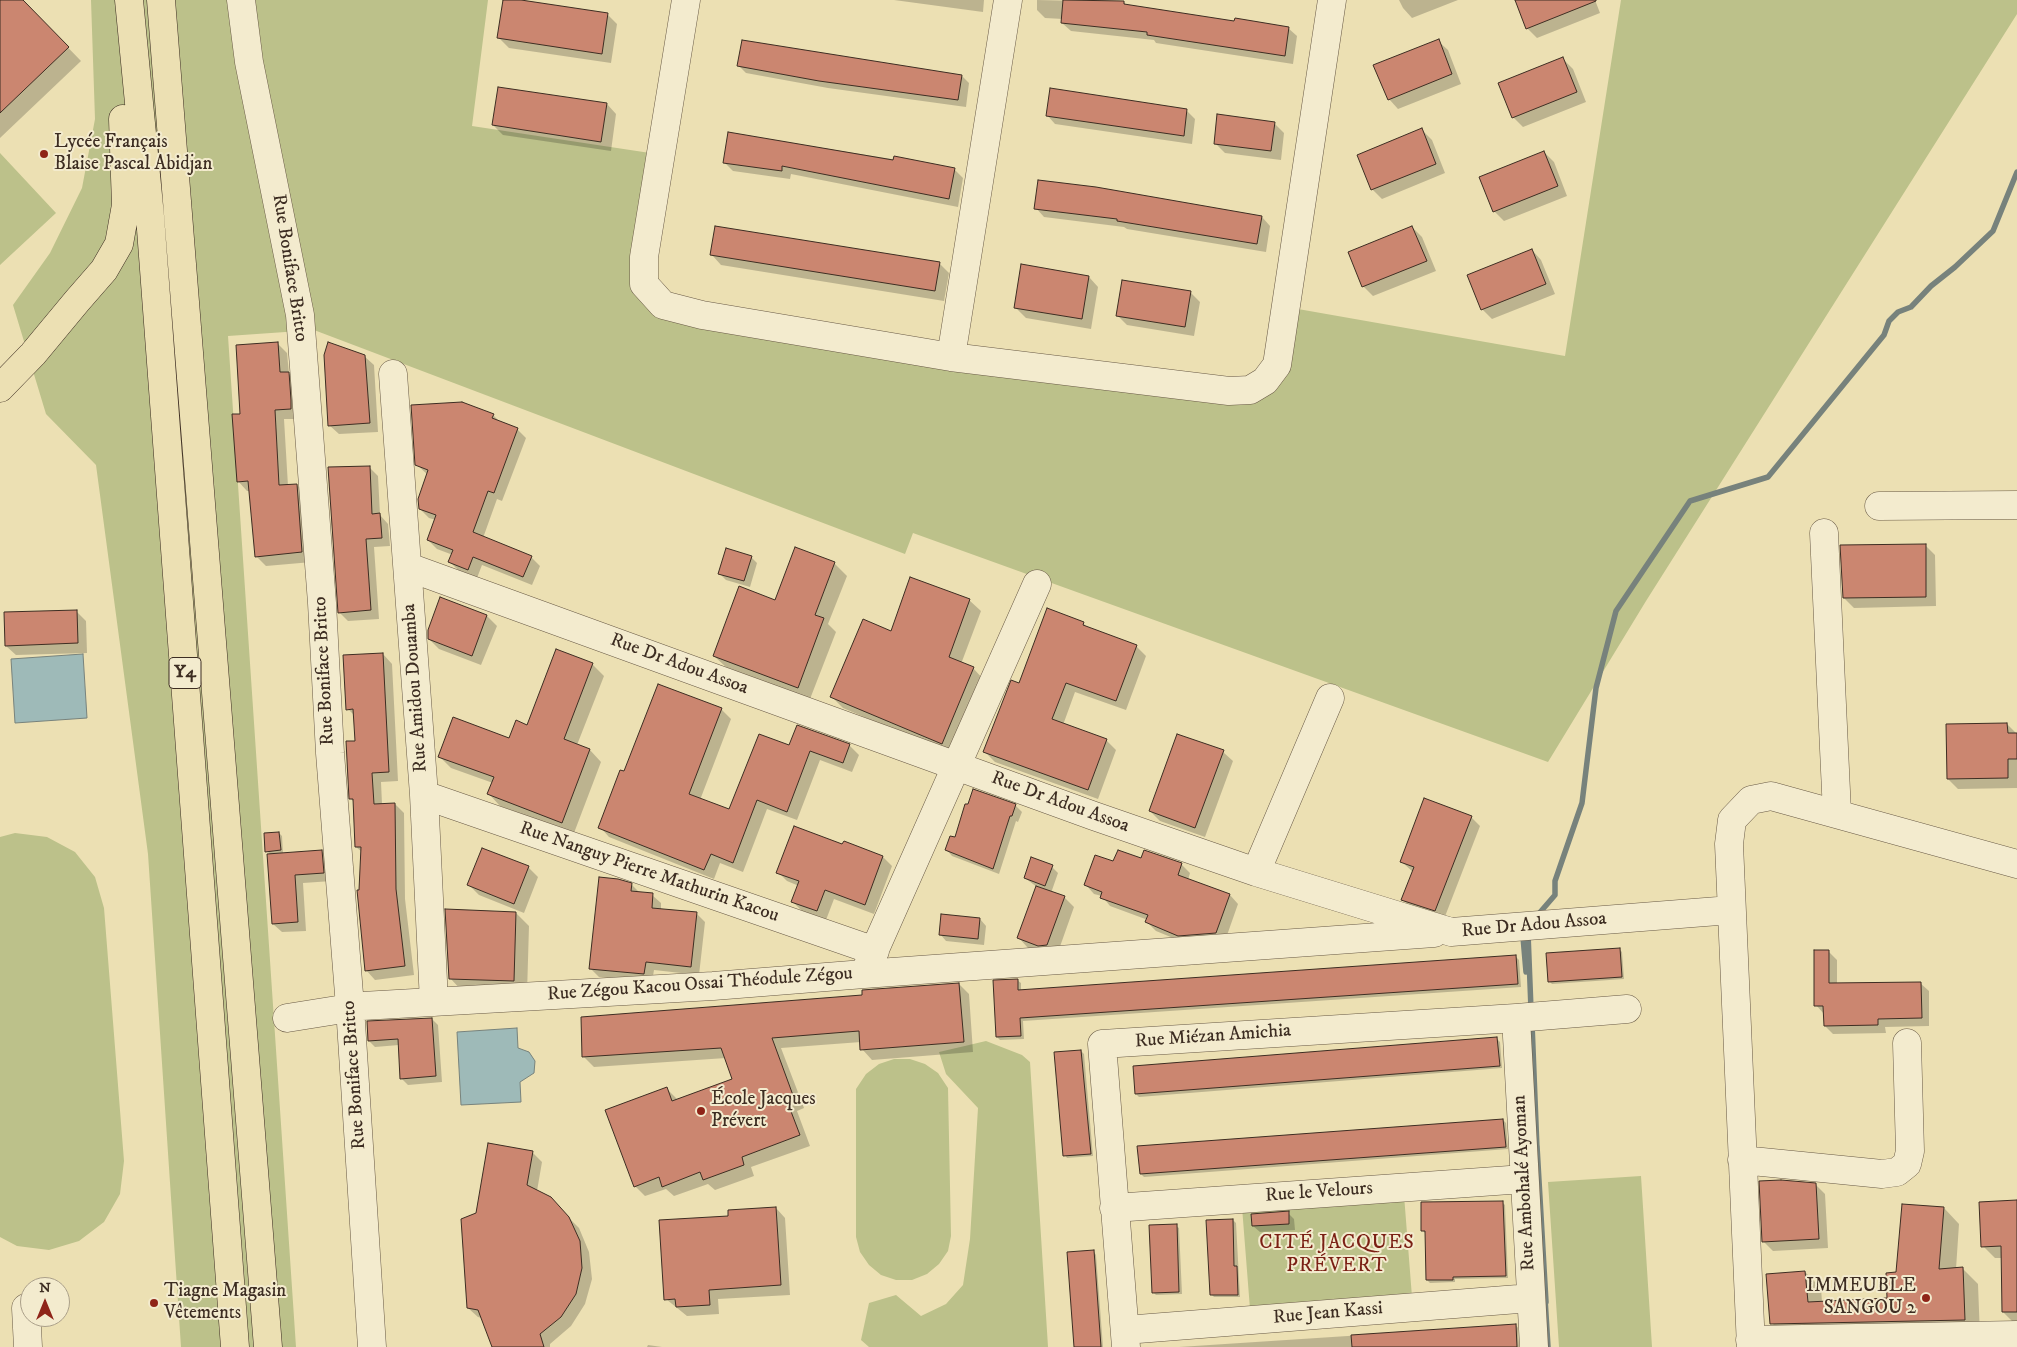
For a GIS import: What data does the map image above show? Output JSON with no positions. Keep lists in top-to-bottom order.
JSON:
{
  "streets": {
    "highway": ["Y4"],
    "street": [
      "Rue Boniface Britto",
      "Rue Dr Adou Assoa",
      "Rue Amidou Douamba",
      "Rue Nanguy Pierre Mathurin Kacou",
      "Rue Zégou Kacou Ossai Théodule Zégou",
      "Rue Miézan Amichia",
      "Rue Ambohalé Ayoman",
      "Rue le Velours",
      "Rue Jean Kassi"
    ]
  },
  "crossings": [
    ["Rue Boniface Britto", "Rue Zégou Kacou Ossai Théodule Zégou"],
    ["Rue Dr Adou Assoa", "Rue Amidou Douamba"],
    ["Rue Dr Adou Assoa", "Rue Zégou Kacou Ossai Théodule Zégou"],
    ["Rue Amidou Douamba", "Rue Nanguy Pierre Mathurin Kacou"],
    ["Rue Amidou Douamba", "Rue Zégou Kacou Ossai Théodule Zégou"],
    ["Rue Nanguy Pierre Mathurin Kacou", "Rue Zégou Kacou Ossai Théodule Zégou"],
    ["Rue Miézan Amichia", "Rue Ambohalé Ayoman"],
    ["Rue Miézan Amichia", "Rue le Velours"],
    ["Rue Miézan Amichia", "Rue Jean Kassi"],
    ["Rue Ambohalé Ayoman", "Rue le Velours"],
    ["Rue Ambohalé Ayoman", "Rue Jean Kassi"]
  ],
  "districts": ["CITÉ JACQUES PRÉVERT"],
  "places": [
    "Lycée Français Blaise Pascal Abidjan",
    "École Jacques Prévert",
    "IMMEUBLE SANGOU 2",
    "Tiagne Magasin Vêtements"
  ],
  "north": "top"
}
